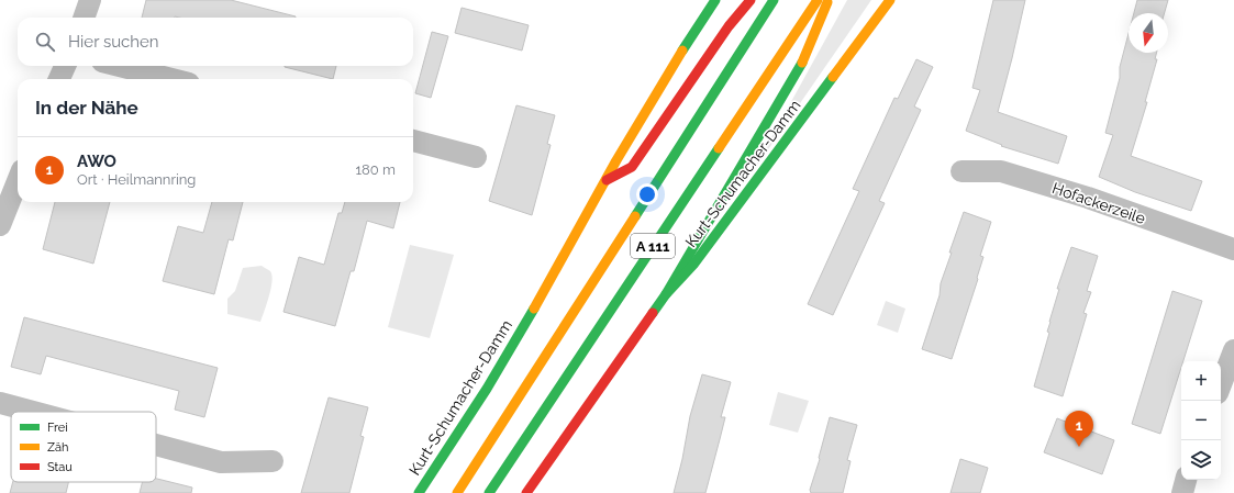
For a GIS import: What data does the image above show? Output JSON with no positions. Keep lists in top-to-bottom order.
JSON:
{
  "streets": {
    "main road": ["Kurt-Schumacher-Damm", "A 111"],
    "street": ["Hofackerzeile"]
  },
  "legend": ["Frei", "Zäh", "Stau"],
  "north": "bottom",
  "page": {
    "search": "Hier suchen",
    "heading": "In der Nähe",
    "list": [
      {
        "mark": "1",
        "name": "AWO",
        "note": "Ort · Heilmannring",
        "value": "180 m"
      }
    ],
    "map_buttons": ["+", "−"],
    "pins": "1"
  }
}
